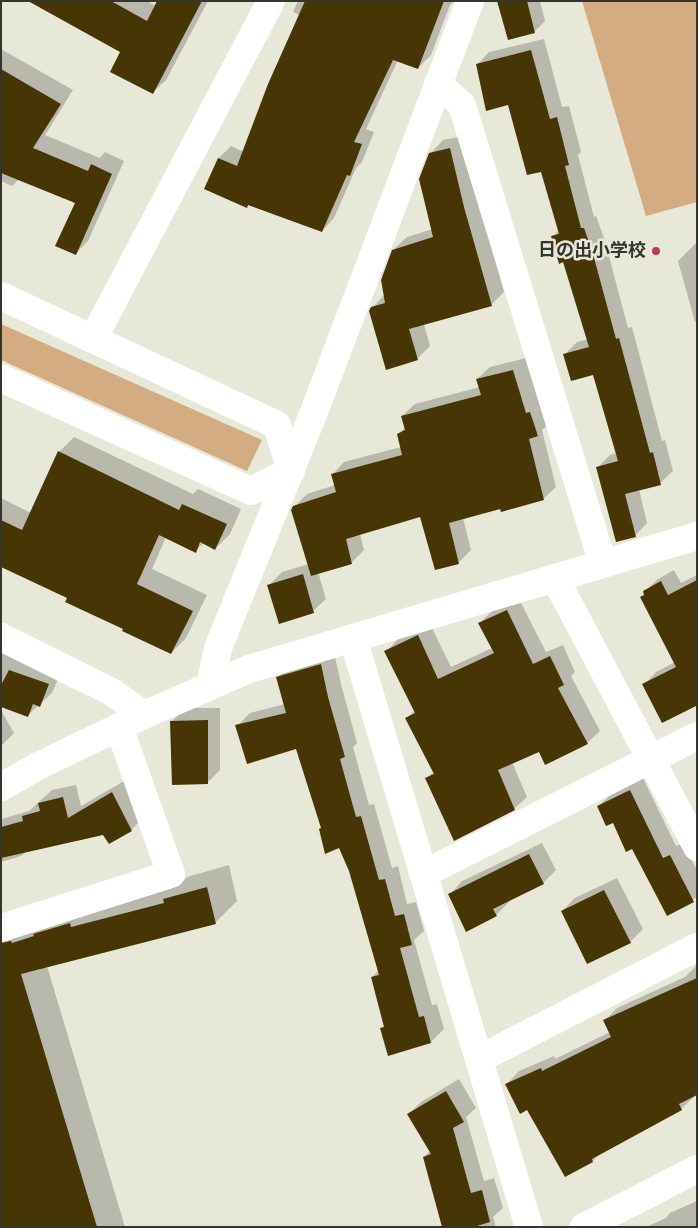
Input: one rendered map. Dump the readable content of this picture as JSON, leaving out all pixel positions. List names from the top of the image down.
{
  "places": ["日の出小学校"]
}
